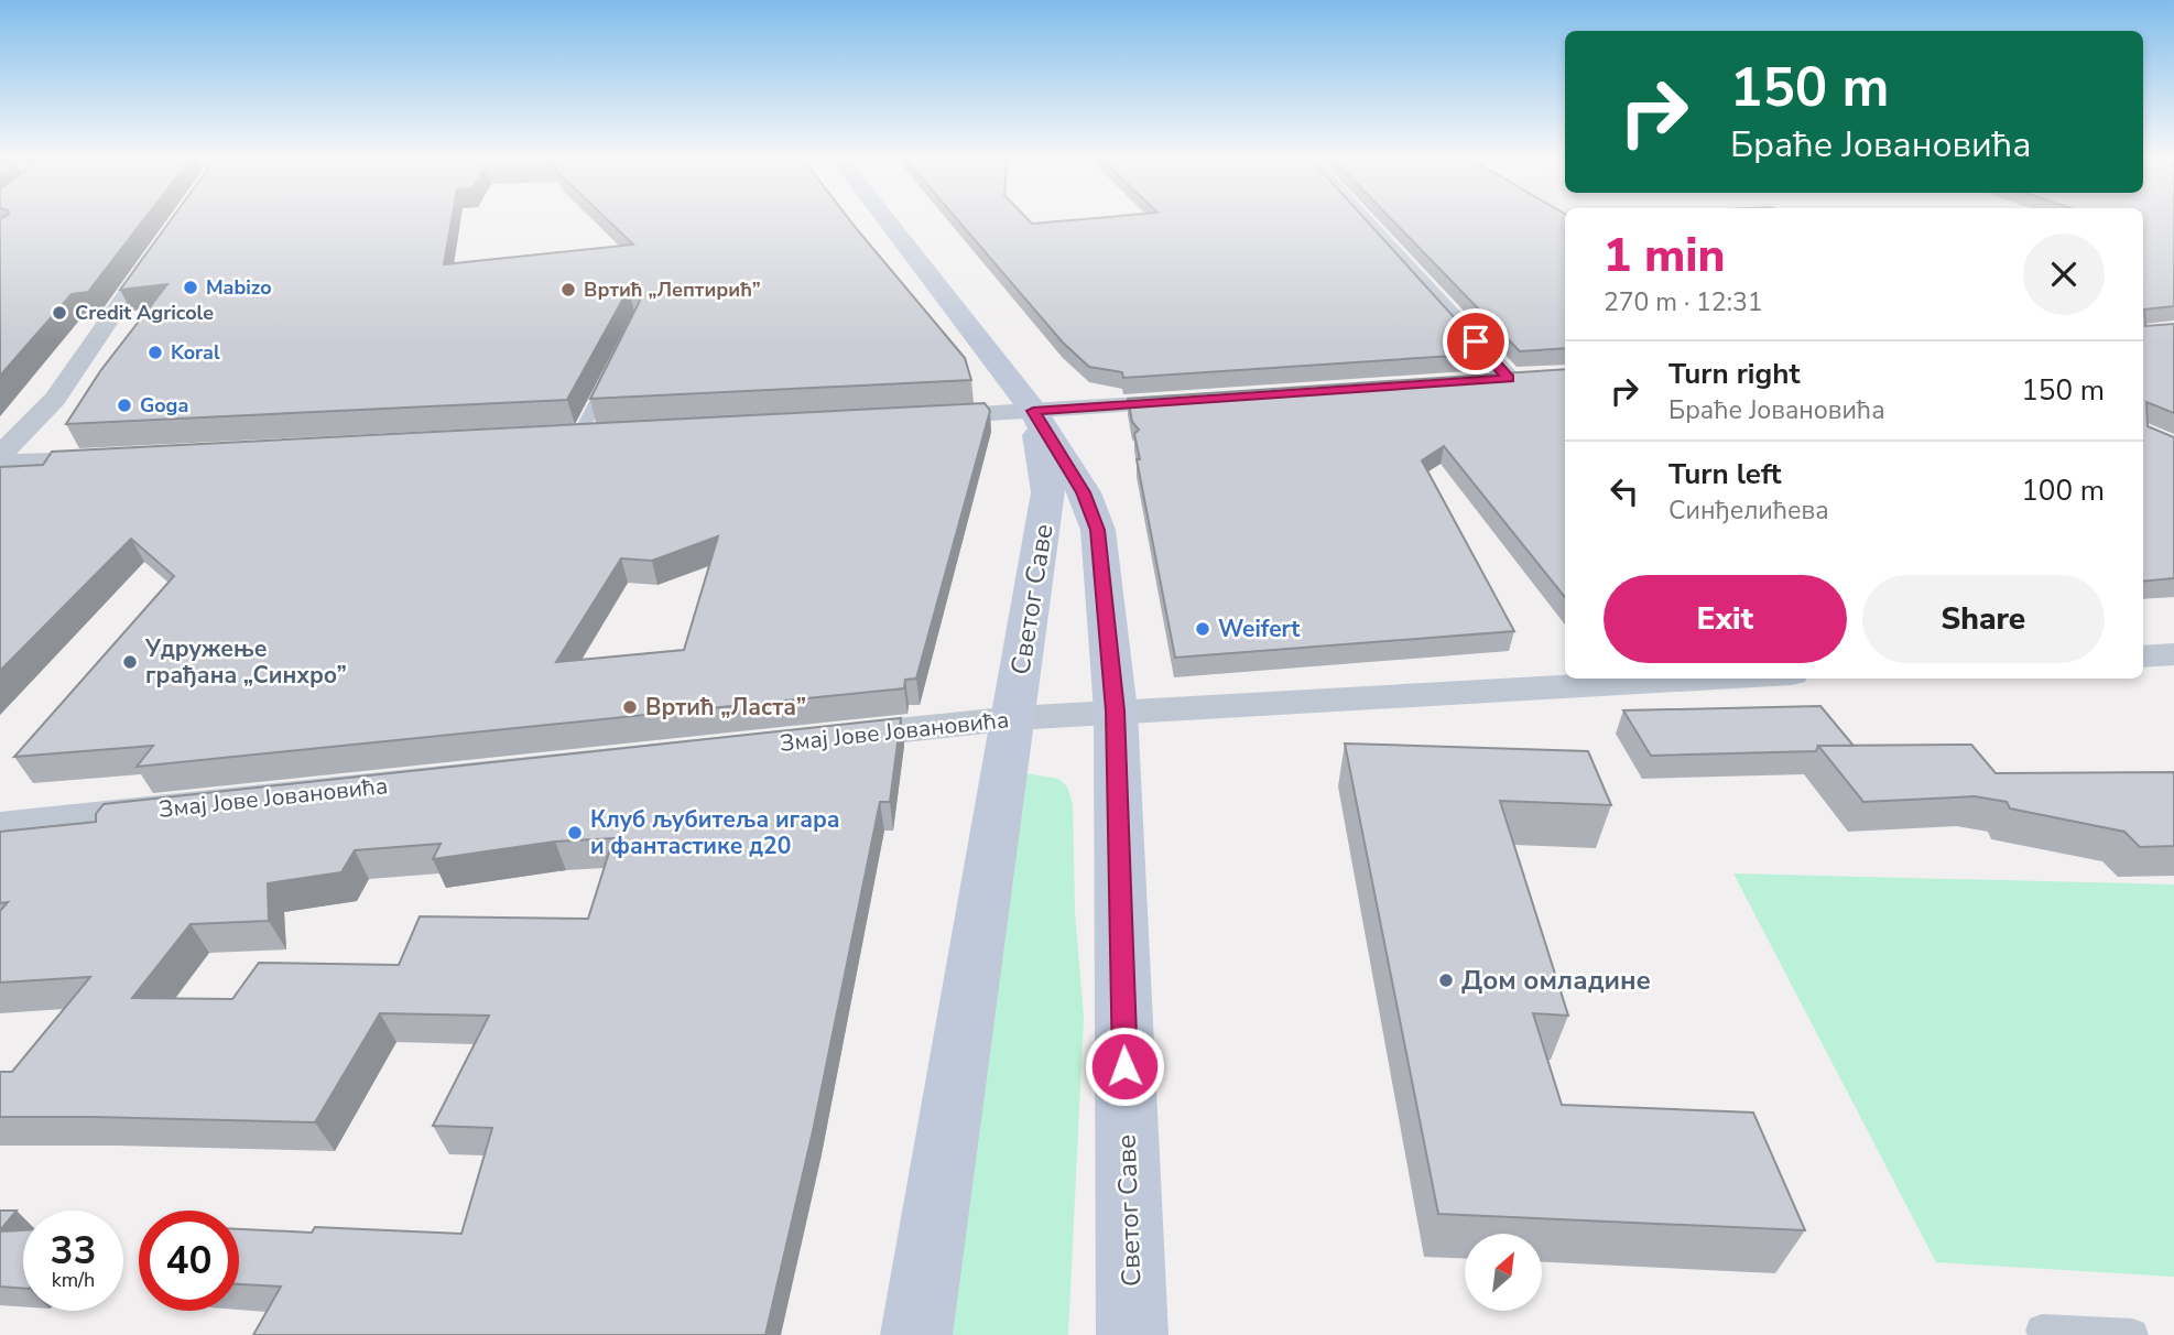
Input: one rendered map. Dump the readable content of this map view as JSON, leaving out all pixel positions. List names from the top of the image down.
{
  "streets": {
    "street": ["Светог Саве", "Змај Јове Јовановића"]
  },
  "crossings": [
    ["Светог Саве", "Змај Јове Јовановића"]
  ],
  "places": [
    "Mabizo",
    "Вртић „Лептирић”",
    "Credit Agricole",
    "Koral",
    "Goga",
    "Weifert",
    "Удружење грађана „Синхро”",
    "Вртић „Ласта”",
    "Клуб љубитеља игара и фантастике д20",
    "Дом омладине"
  ],
  "north": "top right",
  "page": {
    "turn": ["150 m", "Браће Јовановића"],
    "heading": ["1 min", "270 m · 12:31"],
    "list": [
      {
        "name": "Turn right",
        "note": "Браће Јовановића",
        "value": "150 m"
      },
      {
        "name": "Turn left",
        "note": "Синђелићева",
        "value": "100 m"
      }
    ],
    "buttons": ["Exit", "Share"],
    "speed": "33 km/h",
    "limit": "40"
  }
}
